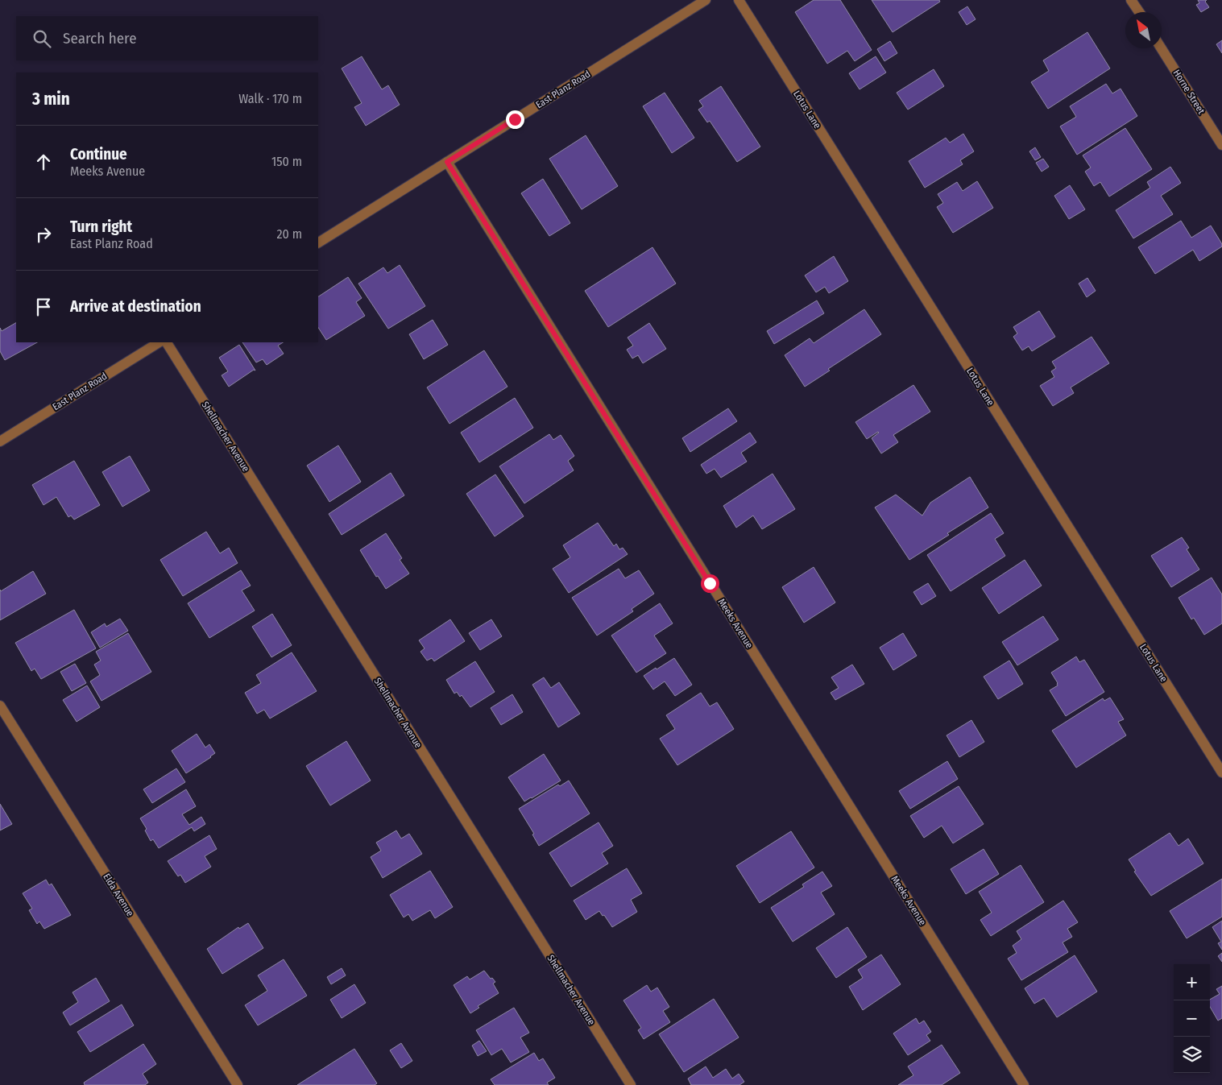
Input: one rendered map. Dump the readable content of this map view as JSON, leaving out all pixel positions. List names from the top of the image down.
{
  "streets": {
    "street": [
      "East Planz Road",
      "Horne Street",
      "Lotus Lane",
      "Shellmacher Avenue",
      "Meeks Avenue",
      "Elda Avenue"
    ]
  },
  "crossings": [
    ["East Planz Road", "Meeks Avenue"]
  ],
  "north": "top left",
  "page": {
    "search": "Search here",
    "heading": ["3 min", "Walk · 170 m"],
    "list": [
      ["Continue", "Meeks Avenue", "150 m"],
      ["Turn right", "East Planz Road", "20 m"],
      "Arrive at destination"
    ],
    "map_buttons": ["+", "−"]
  }
}
